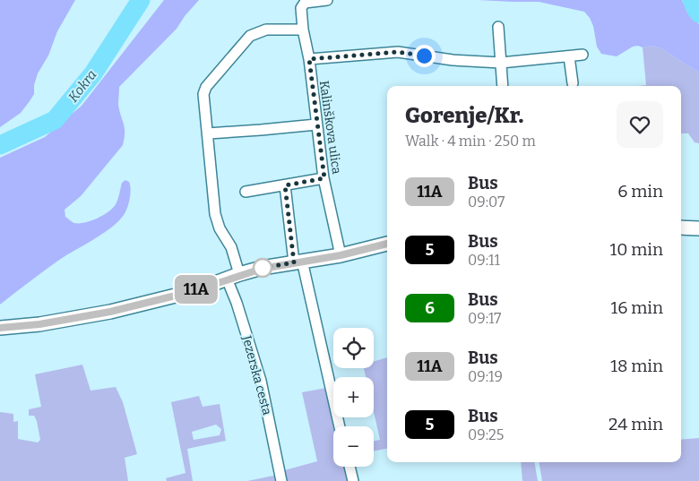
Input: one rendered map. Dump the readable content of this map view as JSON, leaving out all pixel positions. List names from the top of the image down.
{
  "streets": {
    "street": ["Kalinškova ulica", "Jezerska cesta"]
  },
  "water": ["Kokra"],
  "lines": ["bus line 11A"],
  "page": {
    "on_map": "11A",
    "heading": ["Gorenje/Kr.", "Walk · 4 min · 250 m"],
    "list": [
      {
        "mark": "11A",
        "name": "Bus",
        "note": "09:07",
        "value": "6 min"
      },
      {
        "mark": "5",
        "name": "Bus",
        "note": "09:11",
        "value": "10 min"
      },
      {
        "mark": "6",
        "name": "Bus",
        "note": "09:17",
        "value": "16 min"
      },
      {
        "mark": "11A",
        "name": "Bus",
        "note": "09:19",
        "value": "18 min"
      },
      {
        "mark": "5",
        "name": "Bus",
        "note": "09:25",
        "value": "24 min"
      }
    ],
    "map_buttons": ["+", "−"]
  }
}
